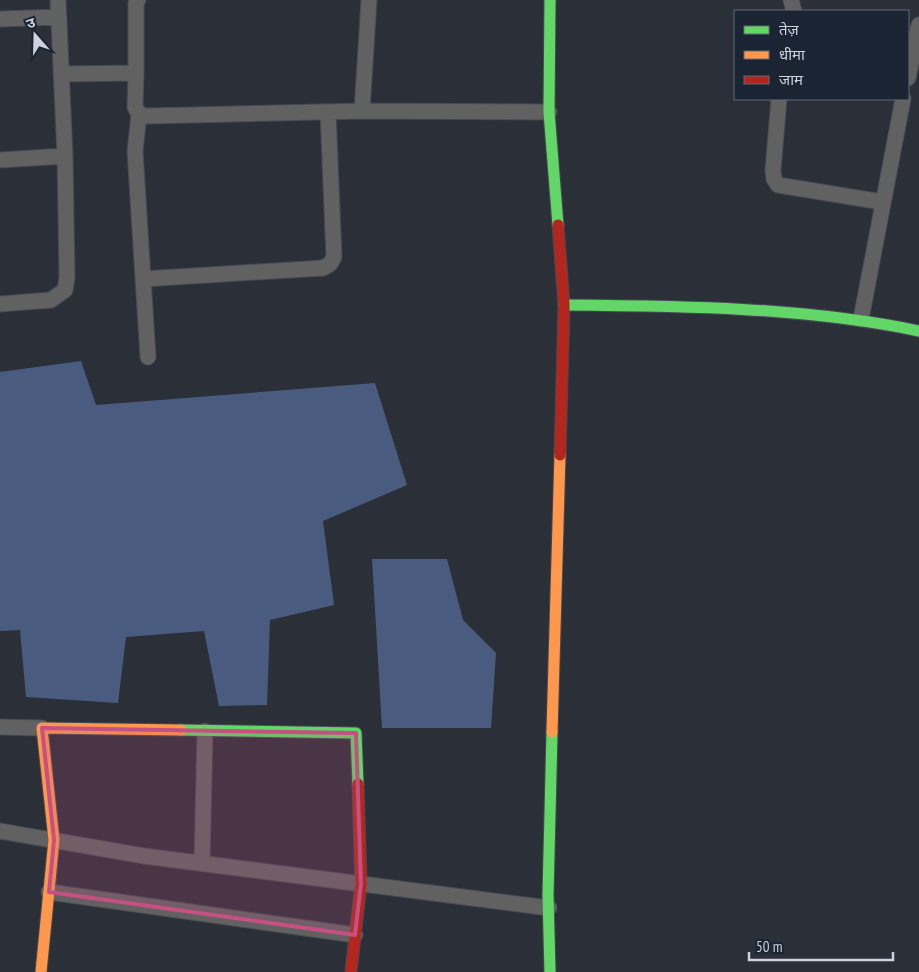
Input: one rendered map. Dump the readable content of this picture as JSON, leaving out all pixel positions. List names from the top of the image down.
{
  "legend": ["तेज़", "धीमा", "जाम"],
  "scale_bar": "50 m",
  "north": "top"
}
